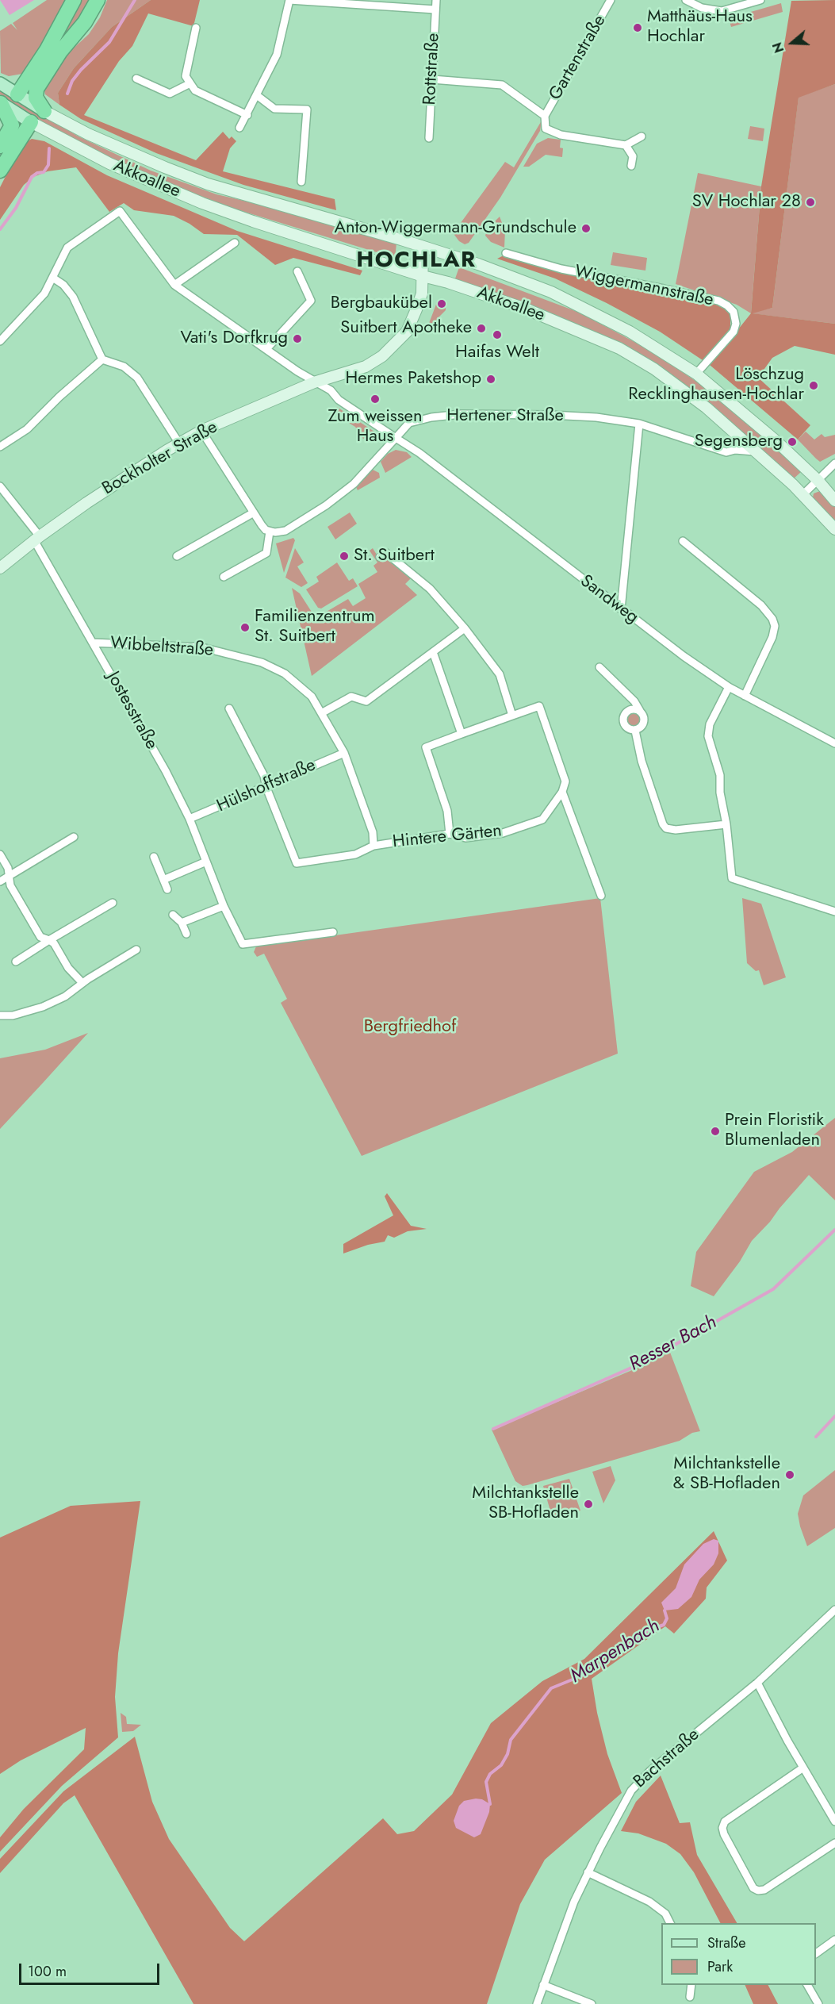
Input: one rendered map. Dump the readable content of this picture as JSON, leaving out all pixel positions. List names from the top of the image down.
{
  "streets": {
    "main road": ["Akkoallee", "Bockholter Straße"],
    "street": [
      "Gartenstraße",
      "Rottstraße",
      "Wiggermannstraße",
      "Hertener Straße",
      "Sandweg",
      "Wibbeltstraße",
      "Jostesstraße",
      "Hülshoffstraße",
      "Hintere Gärten",
      "Bachstraße"
    ]
  },
  "crossings": [
    ["Gartenstraße", "Rottstraße"],
    ["Akkoallee", "Wiggermannstraße"],
    ["Akkoallee", "Hertener Straße"],
    ["Akkoallee", "Bockholter Straße"],
    ["Hertener Straße", "Sandweg"],
    ["Bockholter Straße", "Jostesstraße"],
    ["Wibbeltstraße", "Jostesstraße"],
    ["Wibbeltstraße", "Hülshoffstraße"],
    ["Wibbeltstraße", "Hintere Gärten"],
    ["Jostesstraße", "Hülshoffstraße"],
    ["Hülshoffstraße", "Hintere Gärten"]
  ],
  "districts": ["HOCHLAR"],
  "water": ["Resser Bach", "Marpenbach"],
  "parks": ["Bergfriedhof"],
  "places": [
    "Matthäus-Haus Hochlar",
    "SV Hochlar 28",
    "Anton-Wiggermann-Grundschule",
    "Bergbaukübel",
    "Suitbert Apotheke",
    "Haifas Welt",
    "Vati's Dorfkrug",
    "Hermes Paketshop",
    "Löschzug Recklinghausen-Hochlar",
    "Zum weissen Haus",
    "Segensberg",
    "St. Suitbert",
    "Familienzentrum St. Suitbert",
    "Prein Floristik Blumenladen",
    "Milchtankstelle & SB-Hofladen",
    "Milchtankstelle SB-Hofladen"
  ],
  "legend": ["Straße", "Park"],
  "scale_bar": "100 m",
  "north": "left"
}
